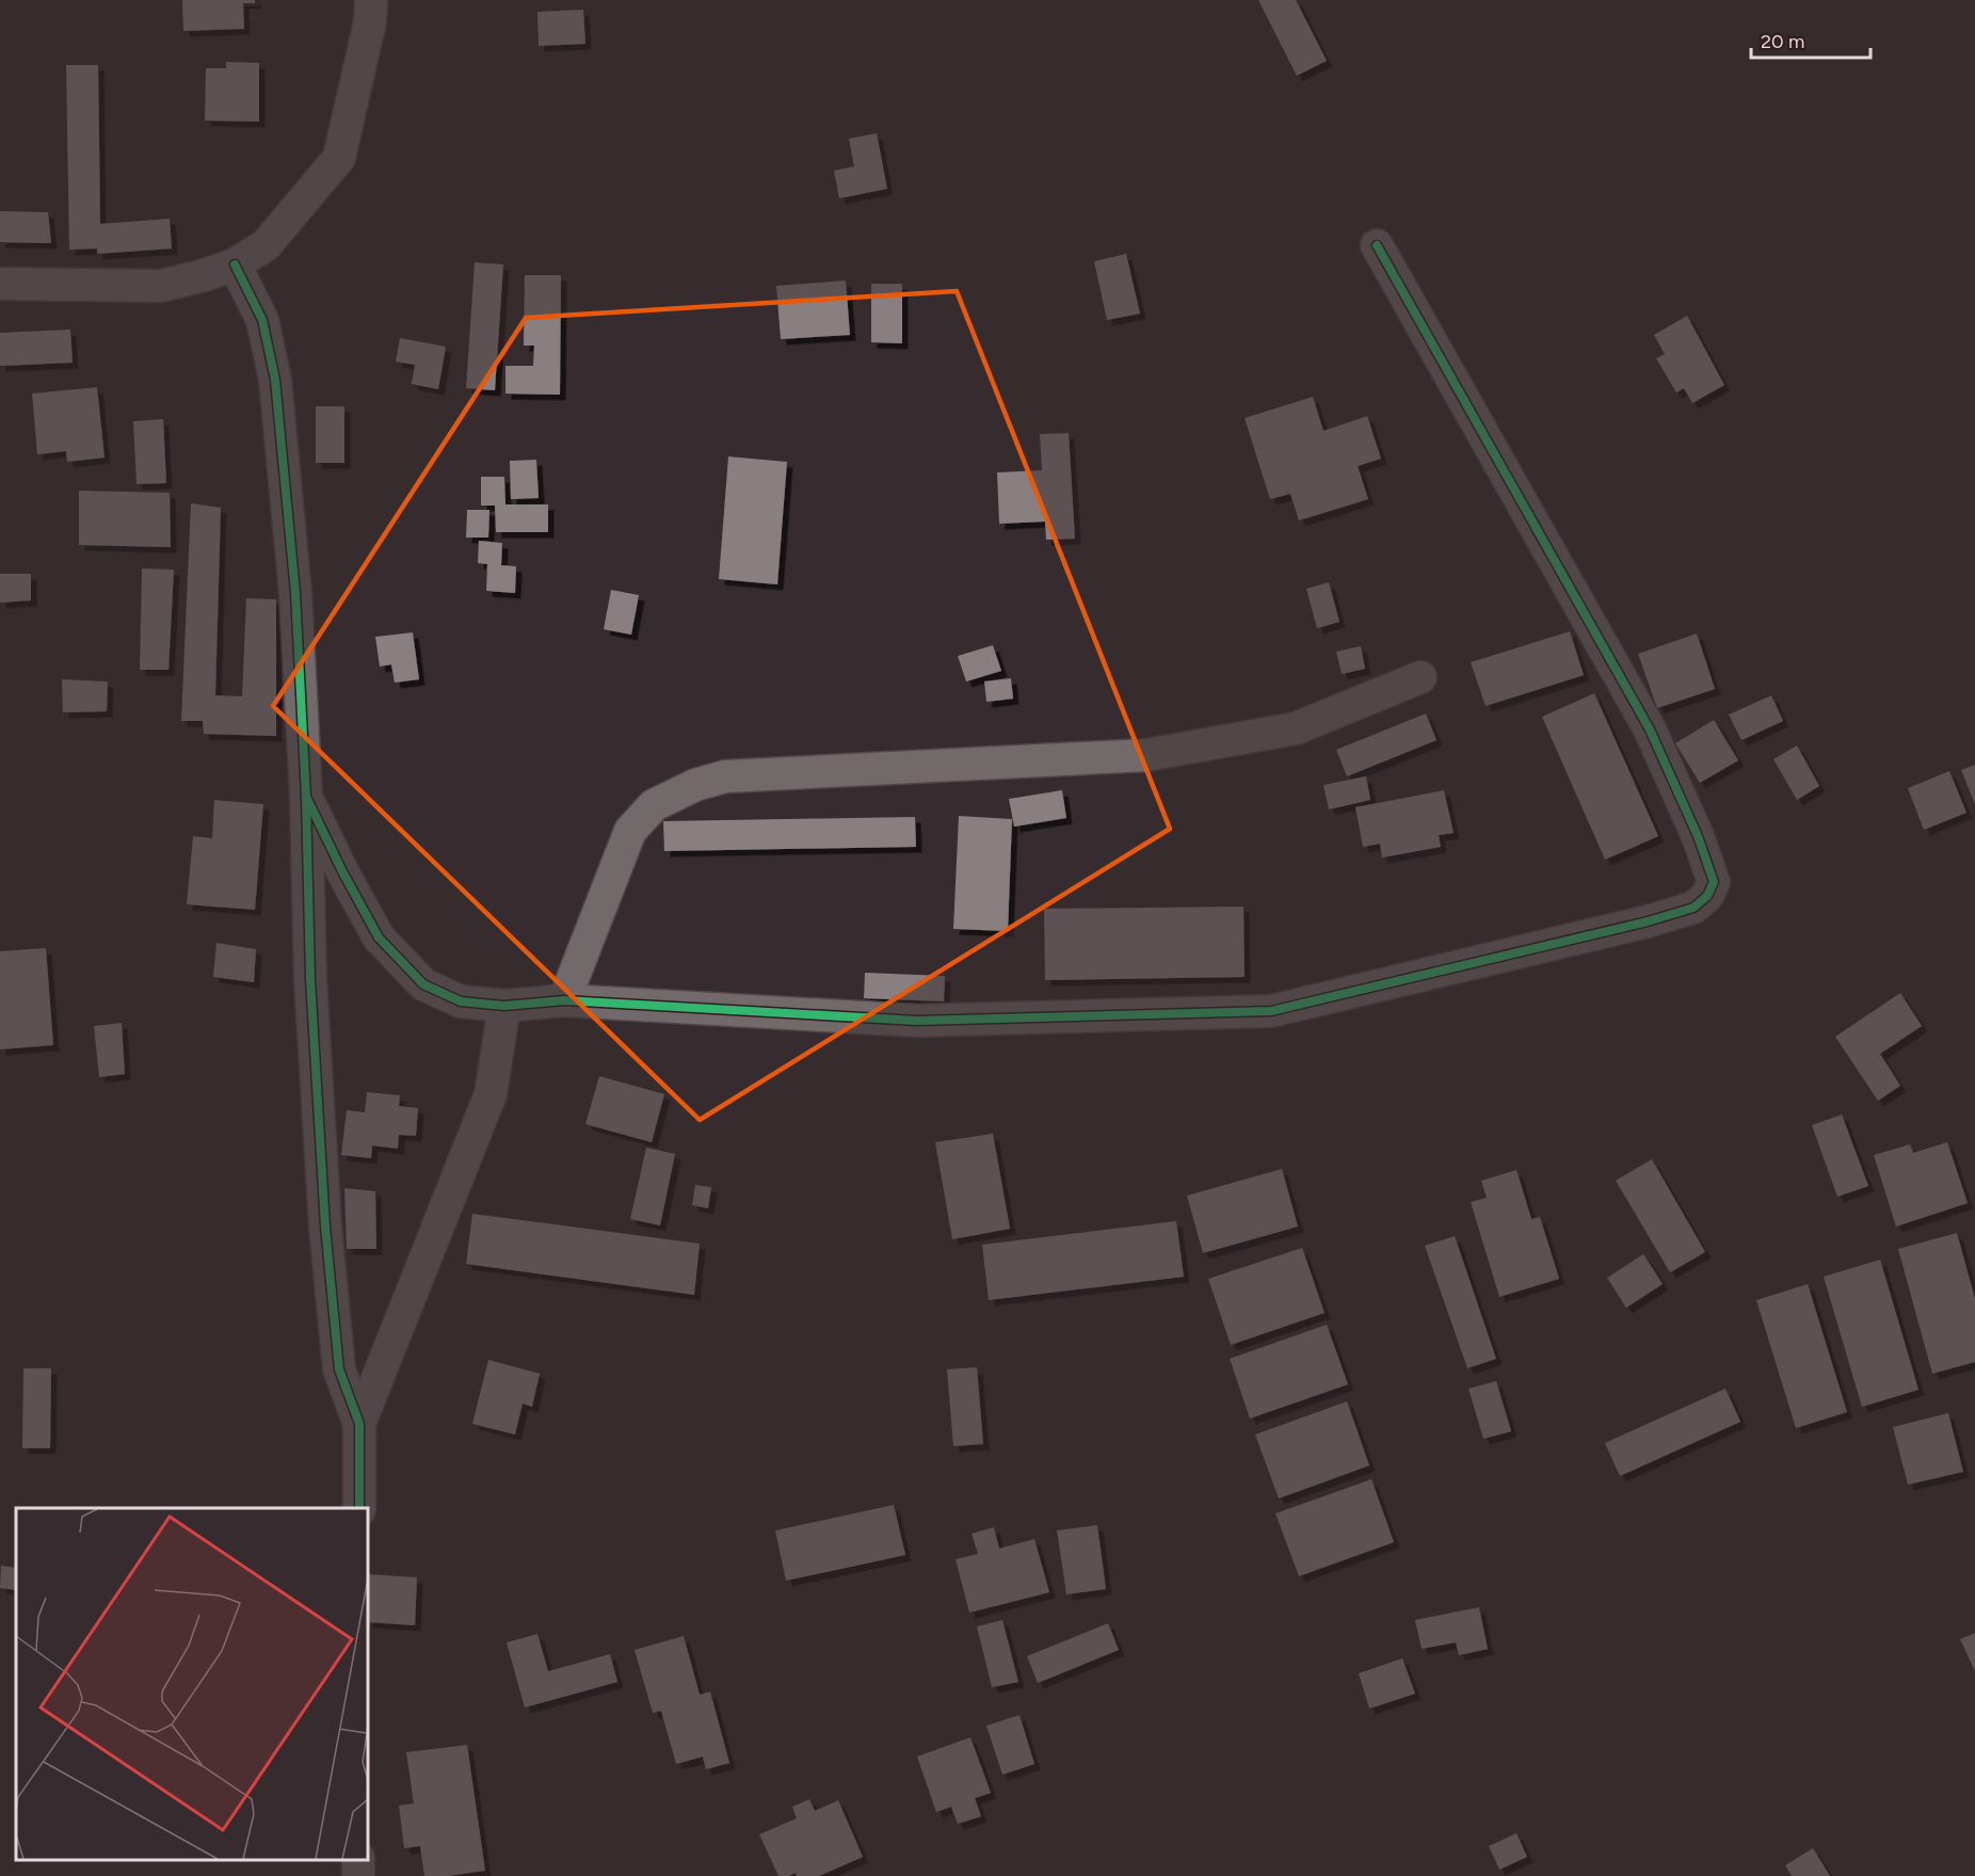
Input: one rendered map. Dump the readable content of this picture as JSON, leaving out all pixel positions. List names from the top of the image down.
{
  "scale_bar": "20 m"
}
